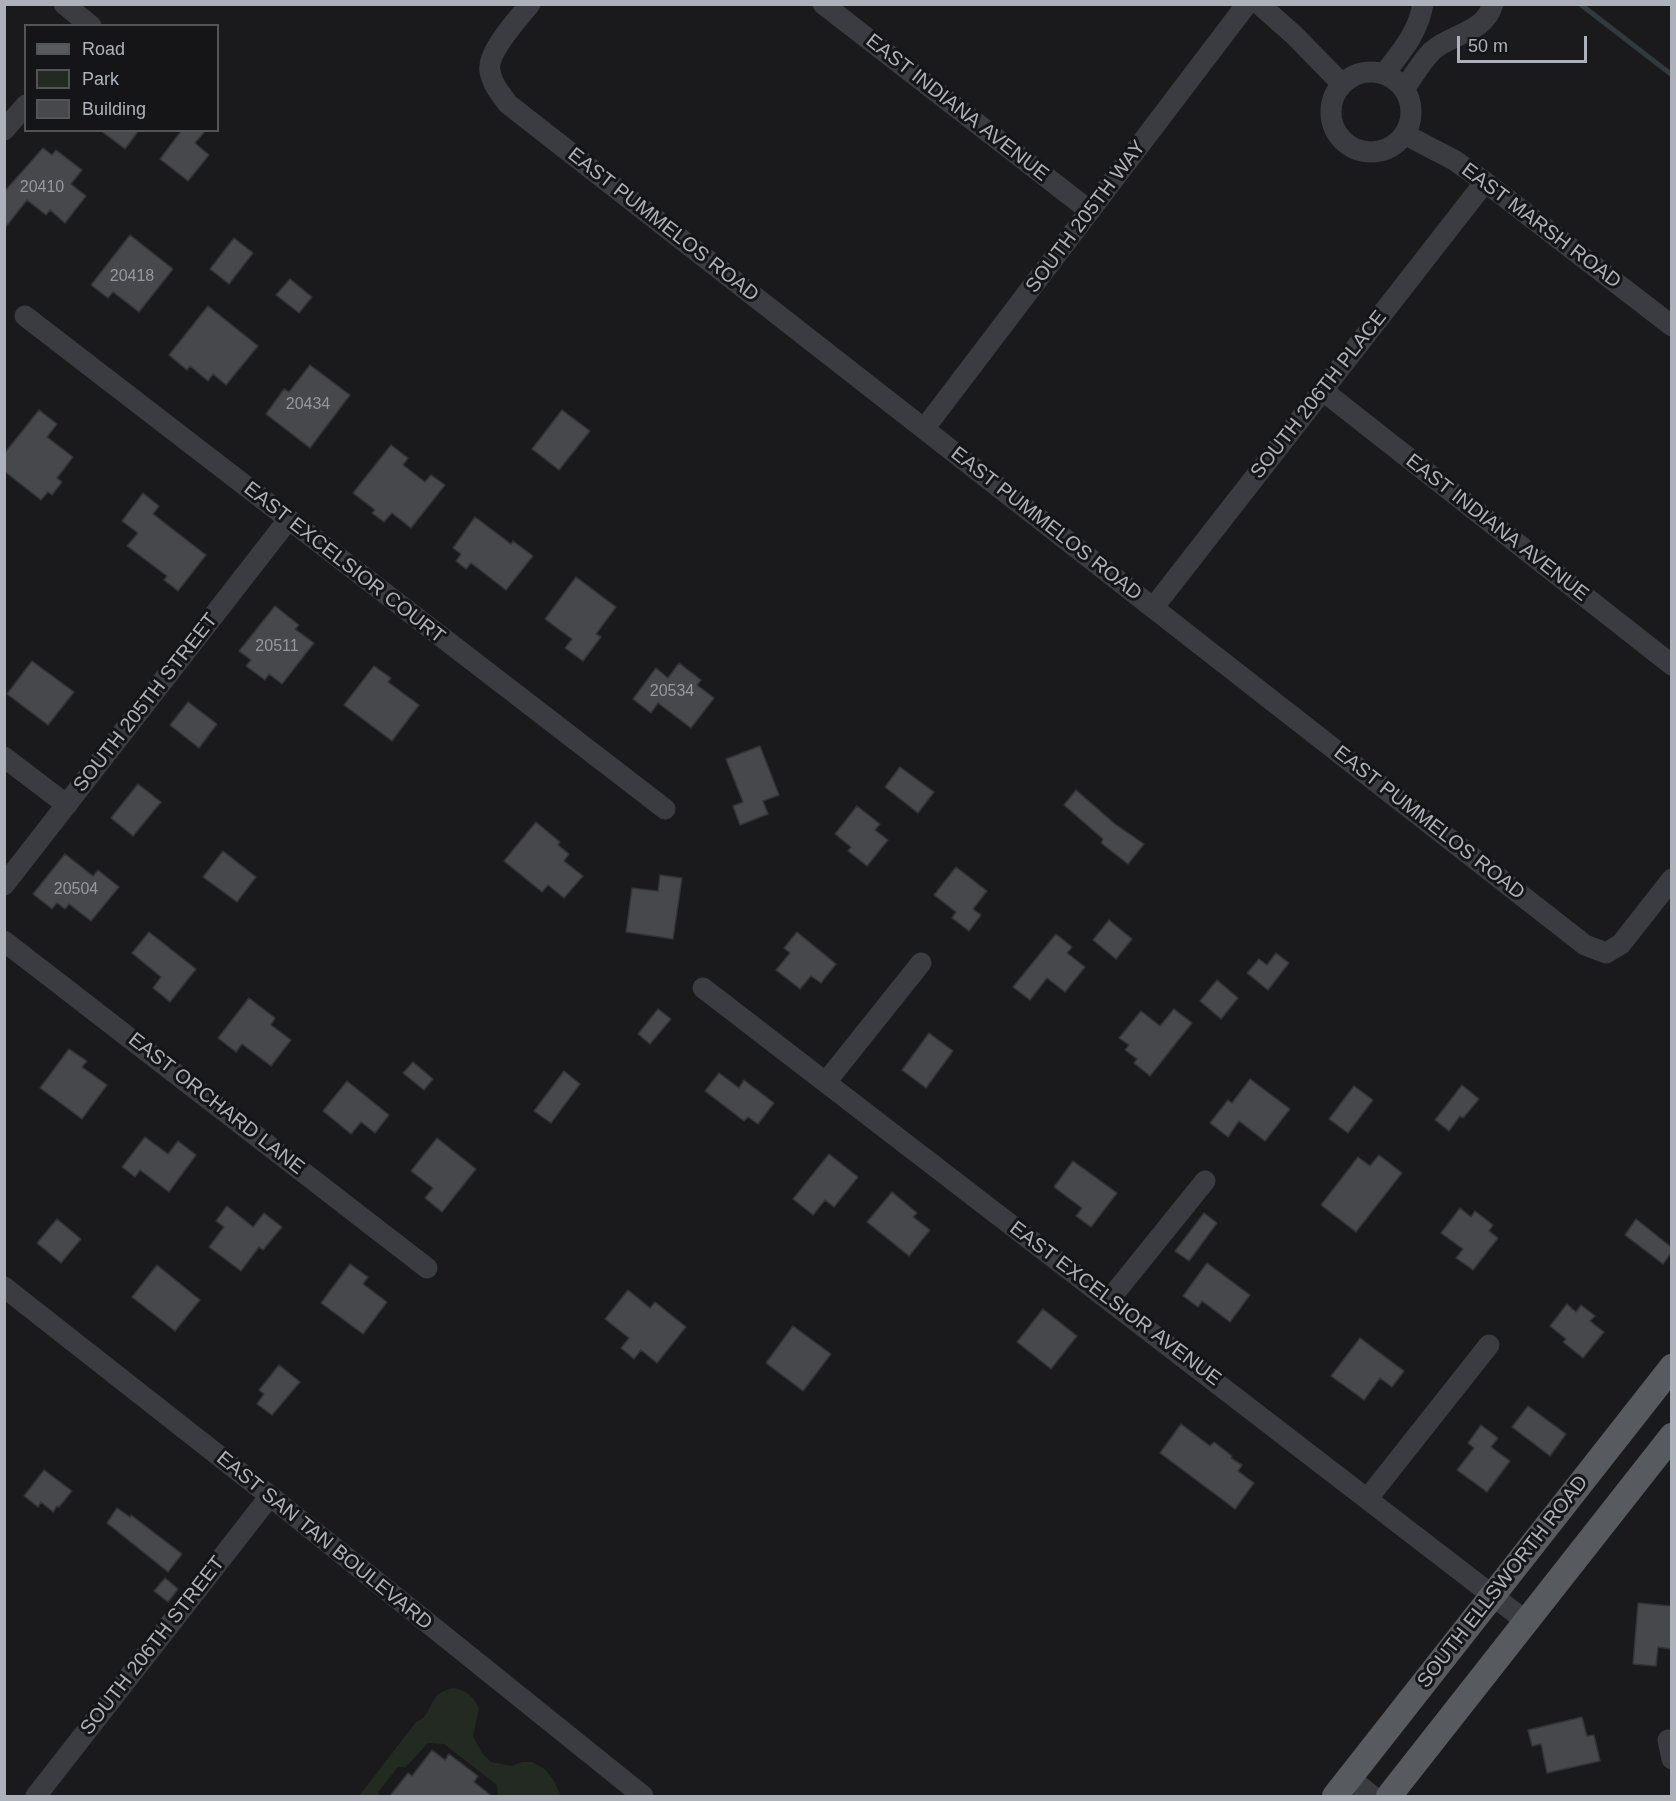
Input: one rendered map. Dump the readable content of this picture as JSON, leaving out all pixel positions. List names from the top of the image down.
{
  "streets": {
    "main road": ["SOUTH ELLSWORTH ROAD"],
    "street": [
      "EAST INDIANA AVENUE",
      "SOUTH 205TH WAY",
      "EAST PUMMELOS ROAD",
      "EAST MARSH ROAD",
      "SOUTH 206TH PLACE",
      "EAST EXCELSIOR COURT",
      "SOUTH 205TH STREET",
      "EAST ORCHARD LANE",
      "EAST EXCELSIOR AVENUE",
      "EAST SAN TAN BOULEVARD",
      "SOUTH 206TH STREET"
    ]
  },
  "crossings": [
    ["EAST INDIANA AVENUE", "SOUTH 205TH WAY"],
    ["EAST INDIANA AVENUE", "SOUTH 206TH PLACE"],
    ["SOUTH 205TH WAY", "EAST PUMMELOS ROAD"],
    ["EAST PUMMELOS ROAD", "SOUTH 206TH PLACE"],
    ["EAST MARSH ROAD", "SOUTH 206TH PLACE"],
    ["EAST EXCELSIOR COURT", "SOUTH 205TH STREET"],
    ["EAST EXCELSIOR AVENUE", "SOUTH ELLSWORTH ROAD"],
    ["EAST SAN TAN BOULEVARD", "SOUTH 206TH STREET"]
  ],
  "house_numbers": [
    "20410",
    "20418",
    "20434",
    "20511",
    "20534",
    "20504"
  ],
  "legend": ["Road", "Park", "Building"],
  "scale_bar": "50 m"
}
